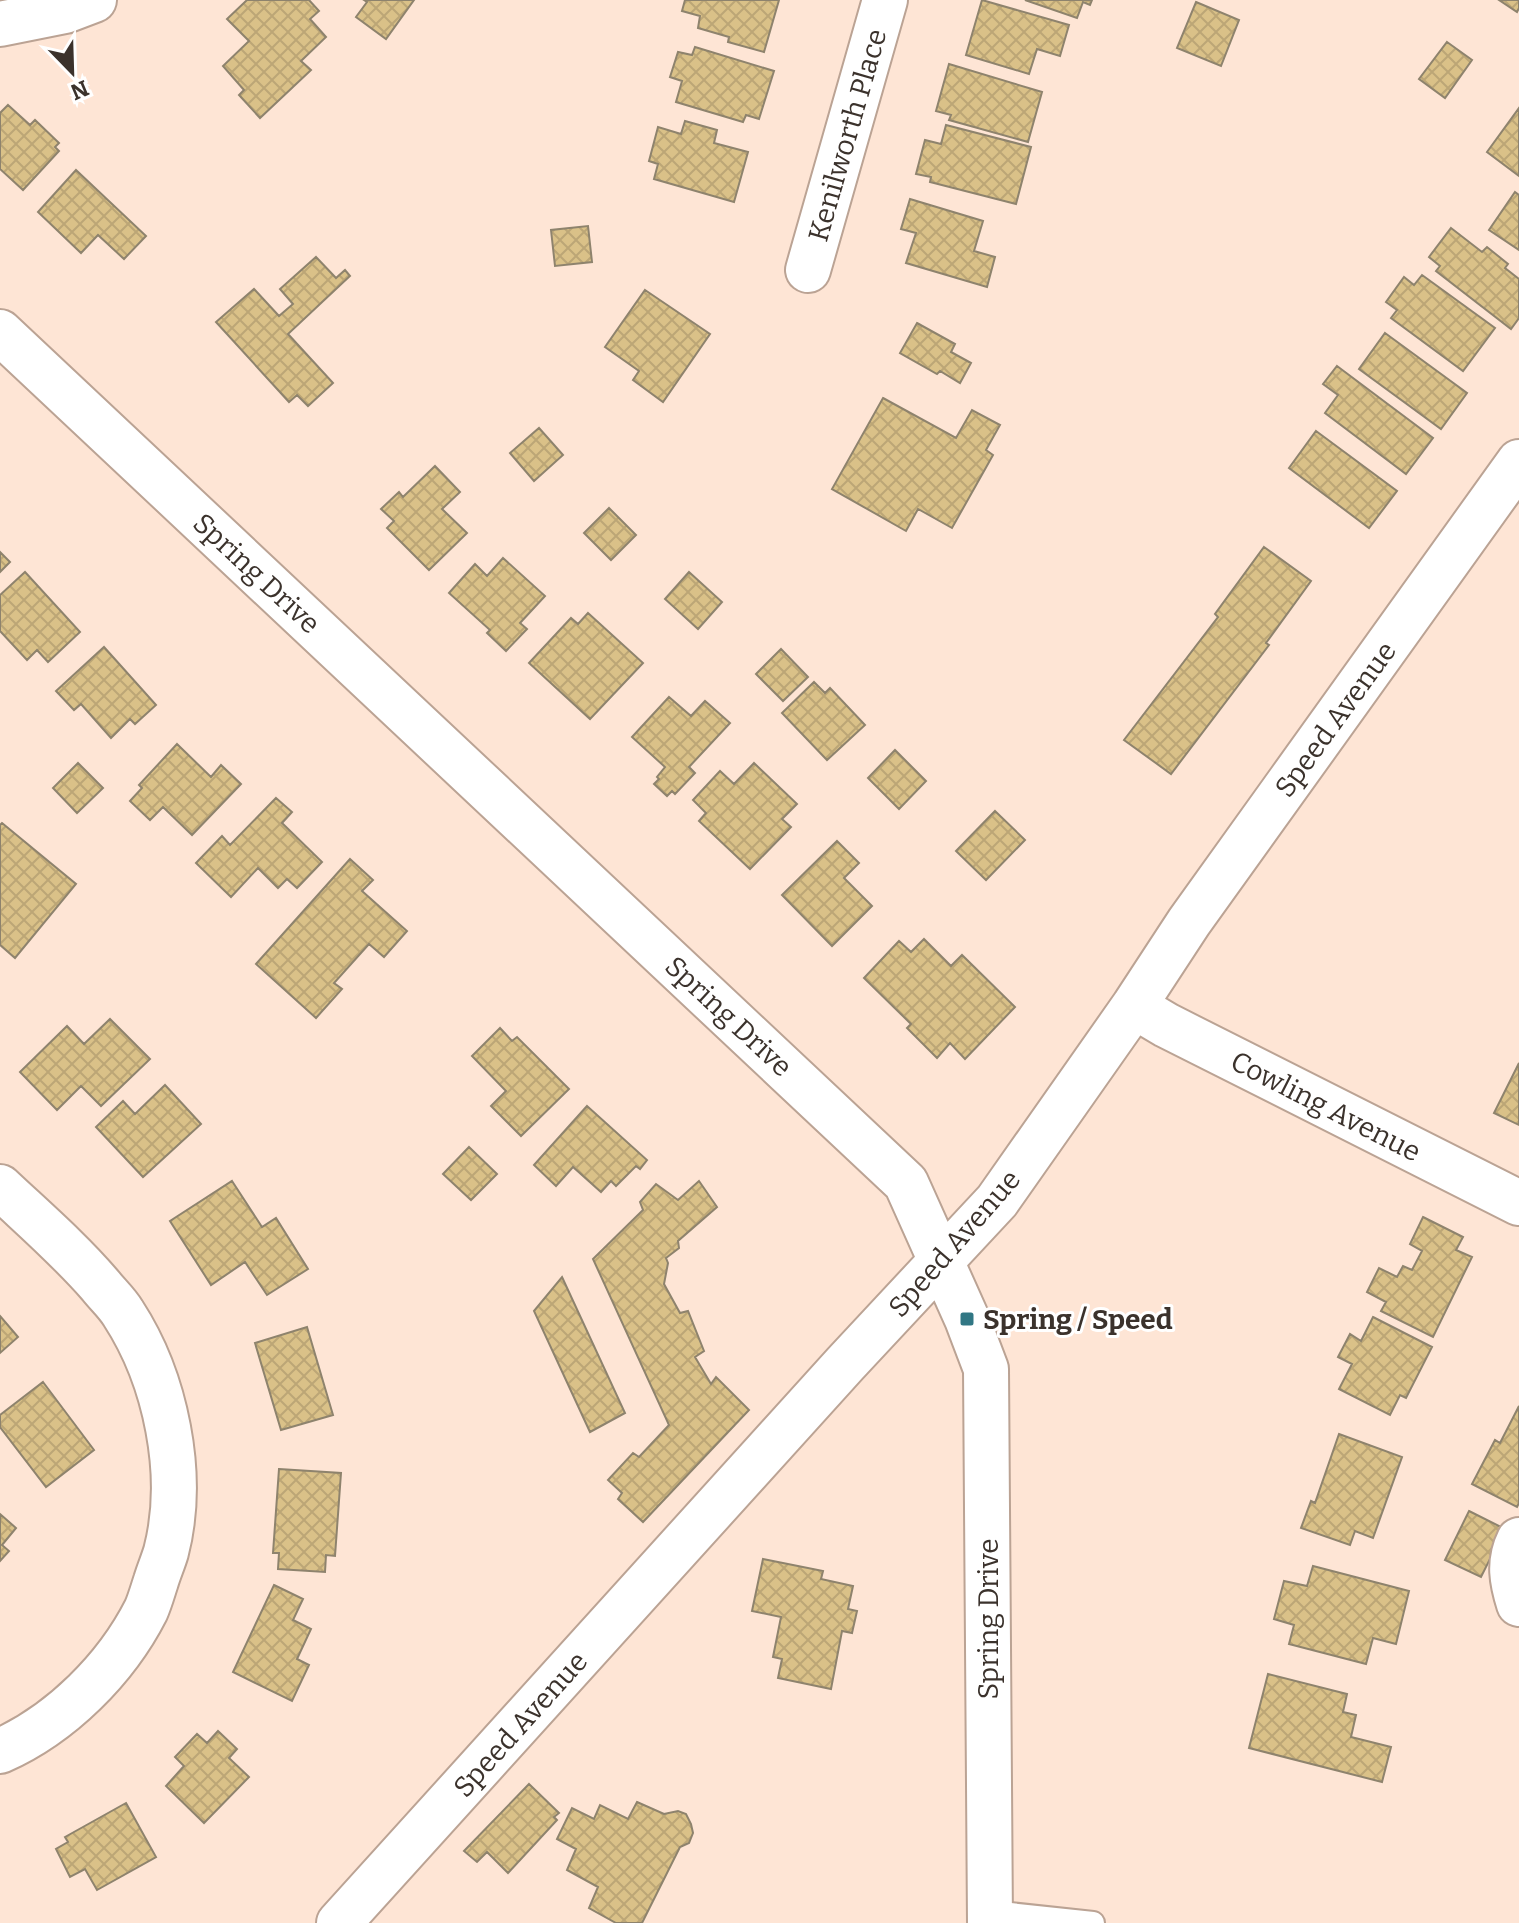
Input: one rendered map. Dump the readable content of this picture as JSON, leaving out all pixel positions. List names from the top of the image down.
{
  "streets": {
    "street": [
      "Kenilworth Place",
      "Spring Drive",
      "Speed Avenue",
      "Cowling Avenue"
    ]
  },
  "crossings": [
    ["Spring Drive", "Speed Avenue"],
    ["Speed Avenue", "Cowling Avenue"]
  ],
  "places": {
    "transit": ["Spring / Speed"]
  },
  "north": "bottom right"
}
